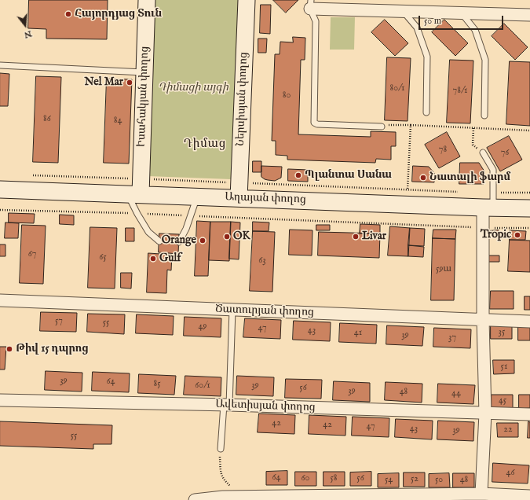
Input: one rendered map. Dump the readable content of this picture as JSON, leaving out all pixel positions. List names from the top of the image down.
{
  "streets": {
    "main road": ["Իսահակյան փողոց", "Ներսիսյան փողոց", "Աղայան փողոց"],
    "street": ["Ծատուրյան փողոց", "Ավետիսյան փողոց"]
  },
  "crossings": [
    ["Իսահակյան փողոց", "Աղայան փողոց"],
    ["Ներսիսյան փողոց", "Աղայան փողոց"]
  ],
  "districts": ["Դիմաց"],
  "parks": ["Դիմացի այգի"],
  "places": [
    "Հայորդյաց Տուն",
    "Nel Mar",
    "Պլանտա Սանա",
    "Նատալի ֆարմ",
    "Tropic",
    "OK",
    "Livar",
    "Orange",
    "Gulf",
    "Թիվ 15 դպրոց"
  ],
  "house_numbers": [
    "80/1",
    "78/1",
    "80",
    "86",
    "84",
    "78",
    "76",
    "67",
    "65",
    "63",
    "59ա",
    "57",
    "55",
    "49",
    "47",
    "43",
    "35",
    "41",
    "39",
    "37",
    "51",
    "39",
    "64",
    "85",
    "60/1",
    "39",
    "56",
    "39",
    "48",
    "44",
    "45",
    "42",
    "42",
    "47",
    "43",
    "22",
    "39",
    "55",
    "46",
    "64",
    "60",
    "58",
    "56",
    "52",
    "54",
    "50",
    "48"
  ],
  "scale_bar": "50 m",
  "north": "bottom"
}
